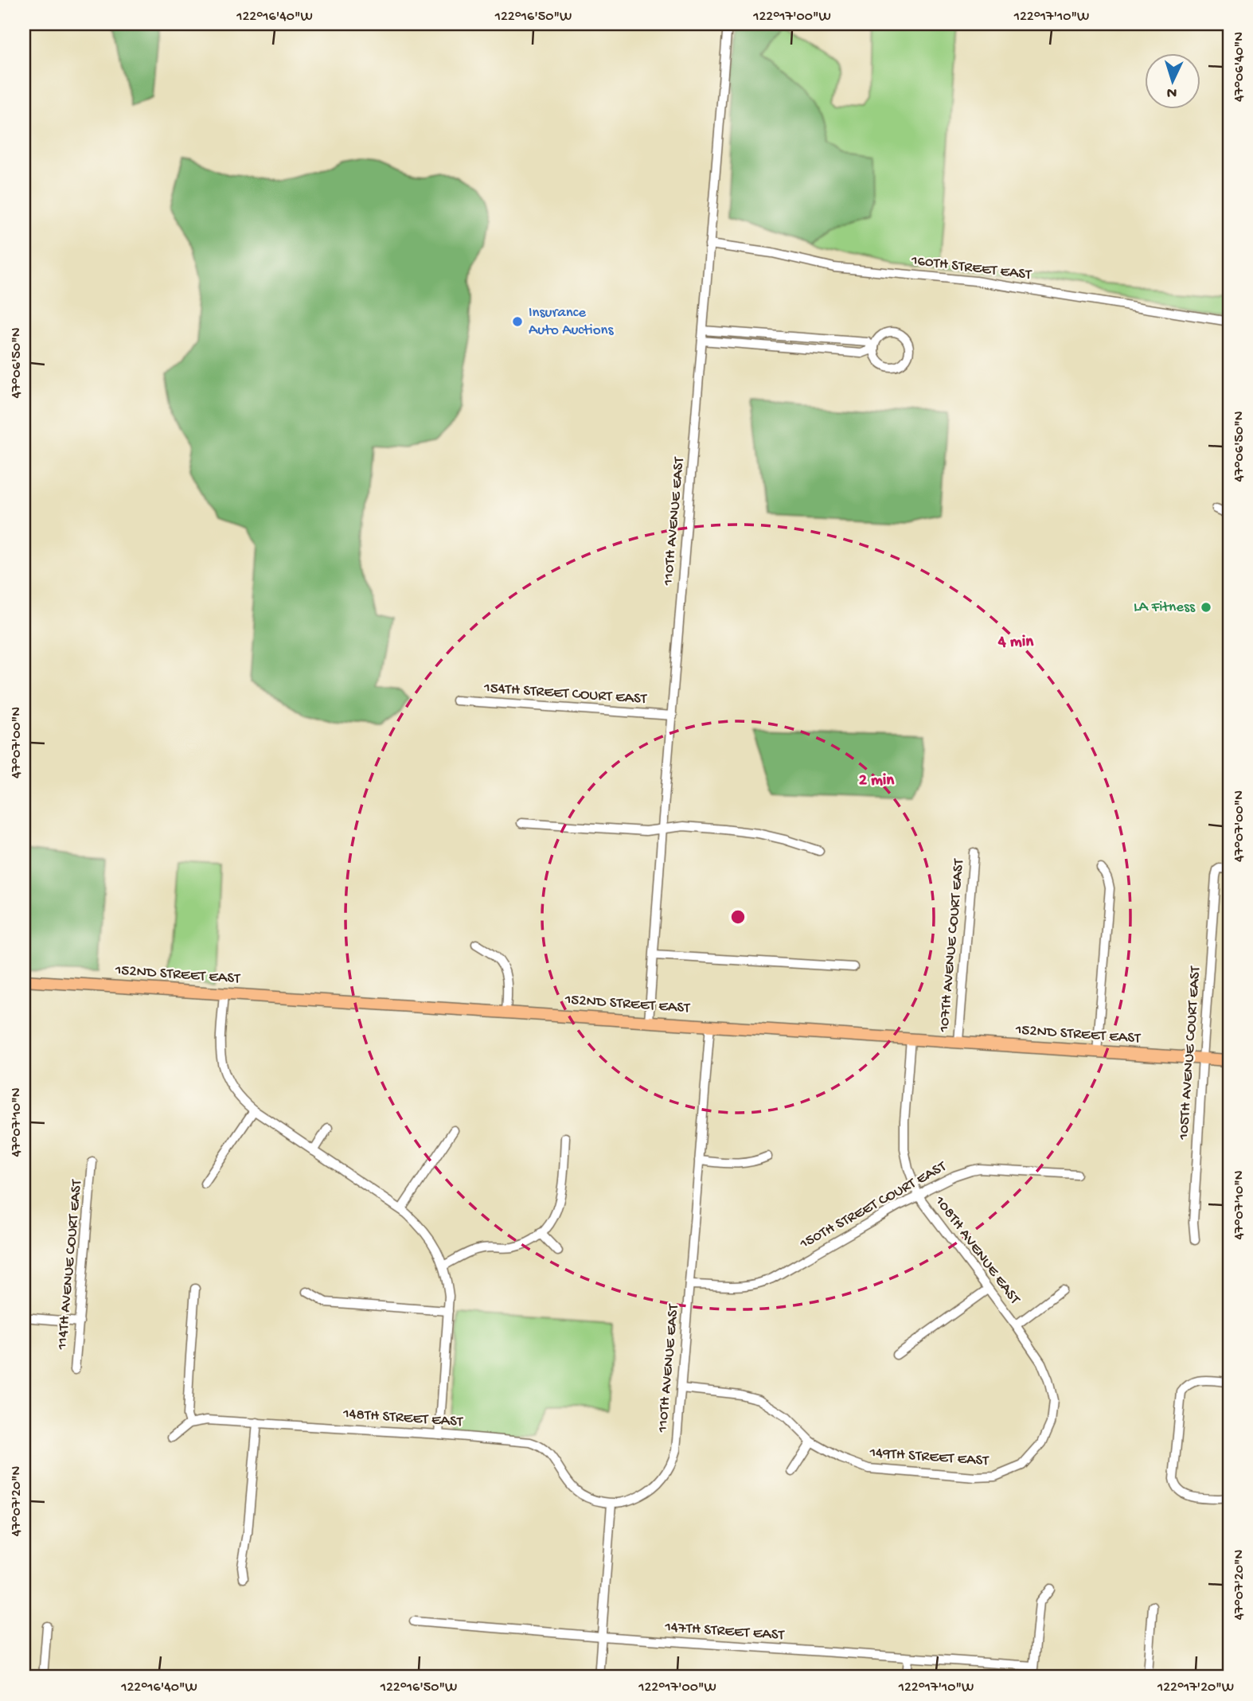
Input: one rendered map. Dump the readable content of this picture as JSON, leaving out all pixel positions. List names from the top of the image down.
{
  "streets": {
    "main road": ["152ND STREET EAST"],
    "street": [
      "160TH STREET EAST",
      "110TH AVENUE EAST",
      "154TH STREET COURT EAST",
      "107TH AVENUE COURT EAST",
      "105TH AVENUE COURT EAST",
      "150TH STREET COURT EAST",
      "108TH AVENUE EAST",
      "114TH AVENUE COURT EAST",
      "148TH STREET EAST",
      "149TH STREET EAST",
      "147TH STREET EAST"
    ]
  },
  "crossings": [
    ["160TH STREET EAST", "110TH AVENUE EAST"],
    ["110TH AVENUE EAST", "154TH STREET COURT EAST"],
    ["110TH AVENUE EAST", "152ND STREET EAST"],
    ["110TH AVENUE EAST", "150TH STREET COURT EAST"],
    ["110TH AVENUE EAST", "148TH STREET EAST"],
    ["110TH AVENUE EAST", "149TH STREET EAST"],
    ["107TH AVENUE COURT EAST", "152ND STREET EAST"],
    ["152ND STREET EAST", "105TH AVENUE COURT EAST"],
    ["152ND STREET EAST", "108TH AVENUE EAST"],
    ["150TH STREET COURT EAST", "108TH AVENUE EAST"],
    ["108TH AVENUE EAST", "149TH STREET EAST"]
  ],
  "places": ["Insurance Auto Auctions", "LA Fitness"],
  "north": "bottom",
  "coordinates": [
    "122°16'40\"W",
    "122°16'50\"W",
    "122°17'00\"W",
    "122°17'10\"W",
    "47°06'40\"N",
    "47°06'50\"N",
    "47°07'00\"N",
    "47°07'10\"N",
    "47°07'20\"N",
    "122°17'20\"W"
  ],
  "rings": ["4 min", "2 min"]
}
